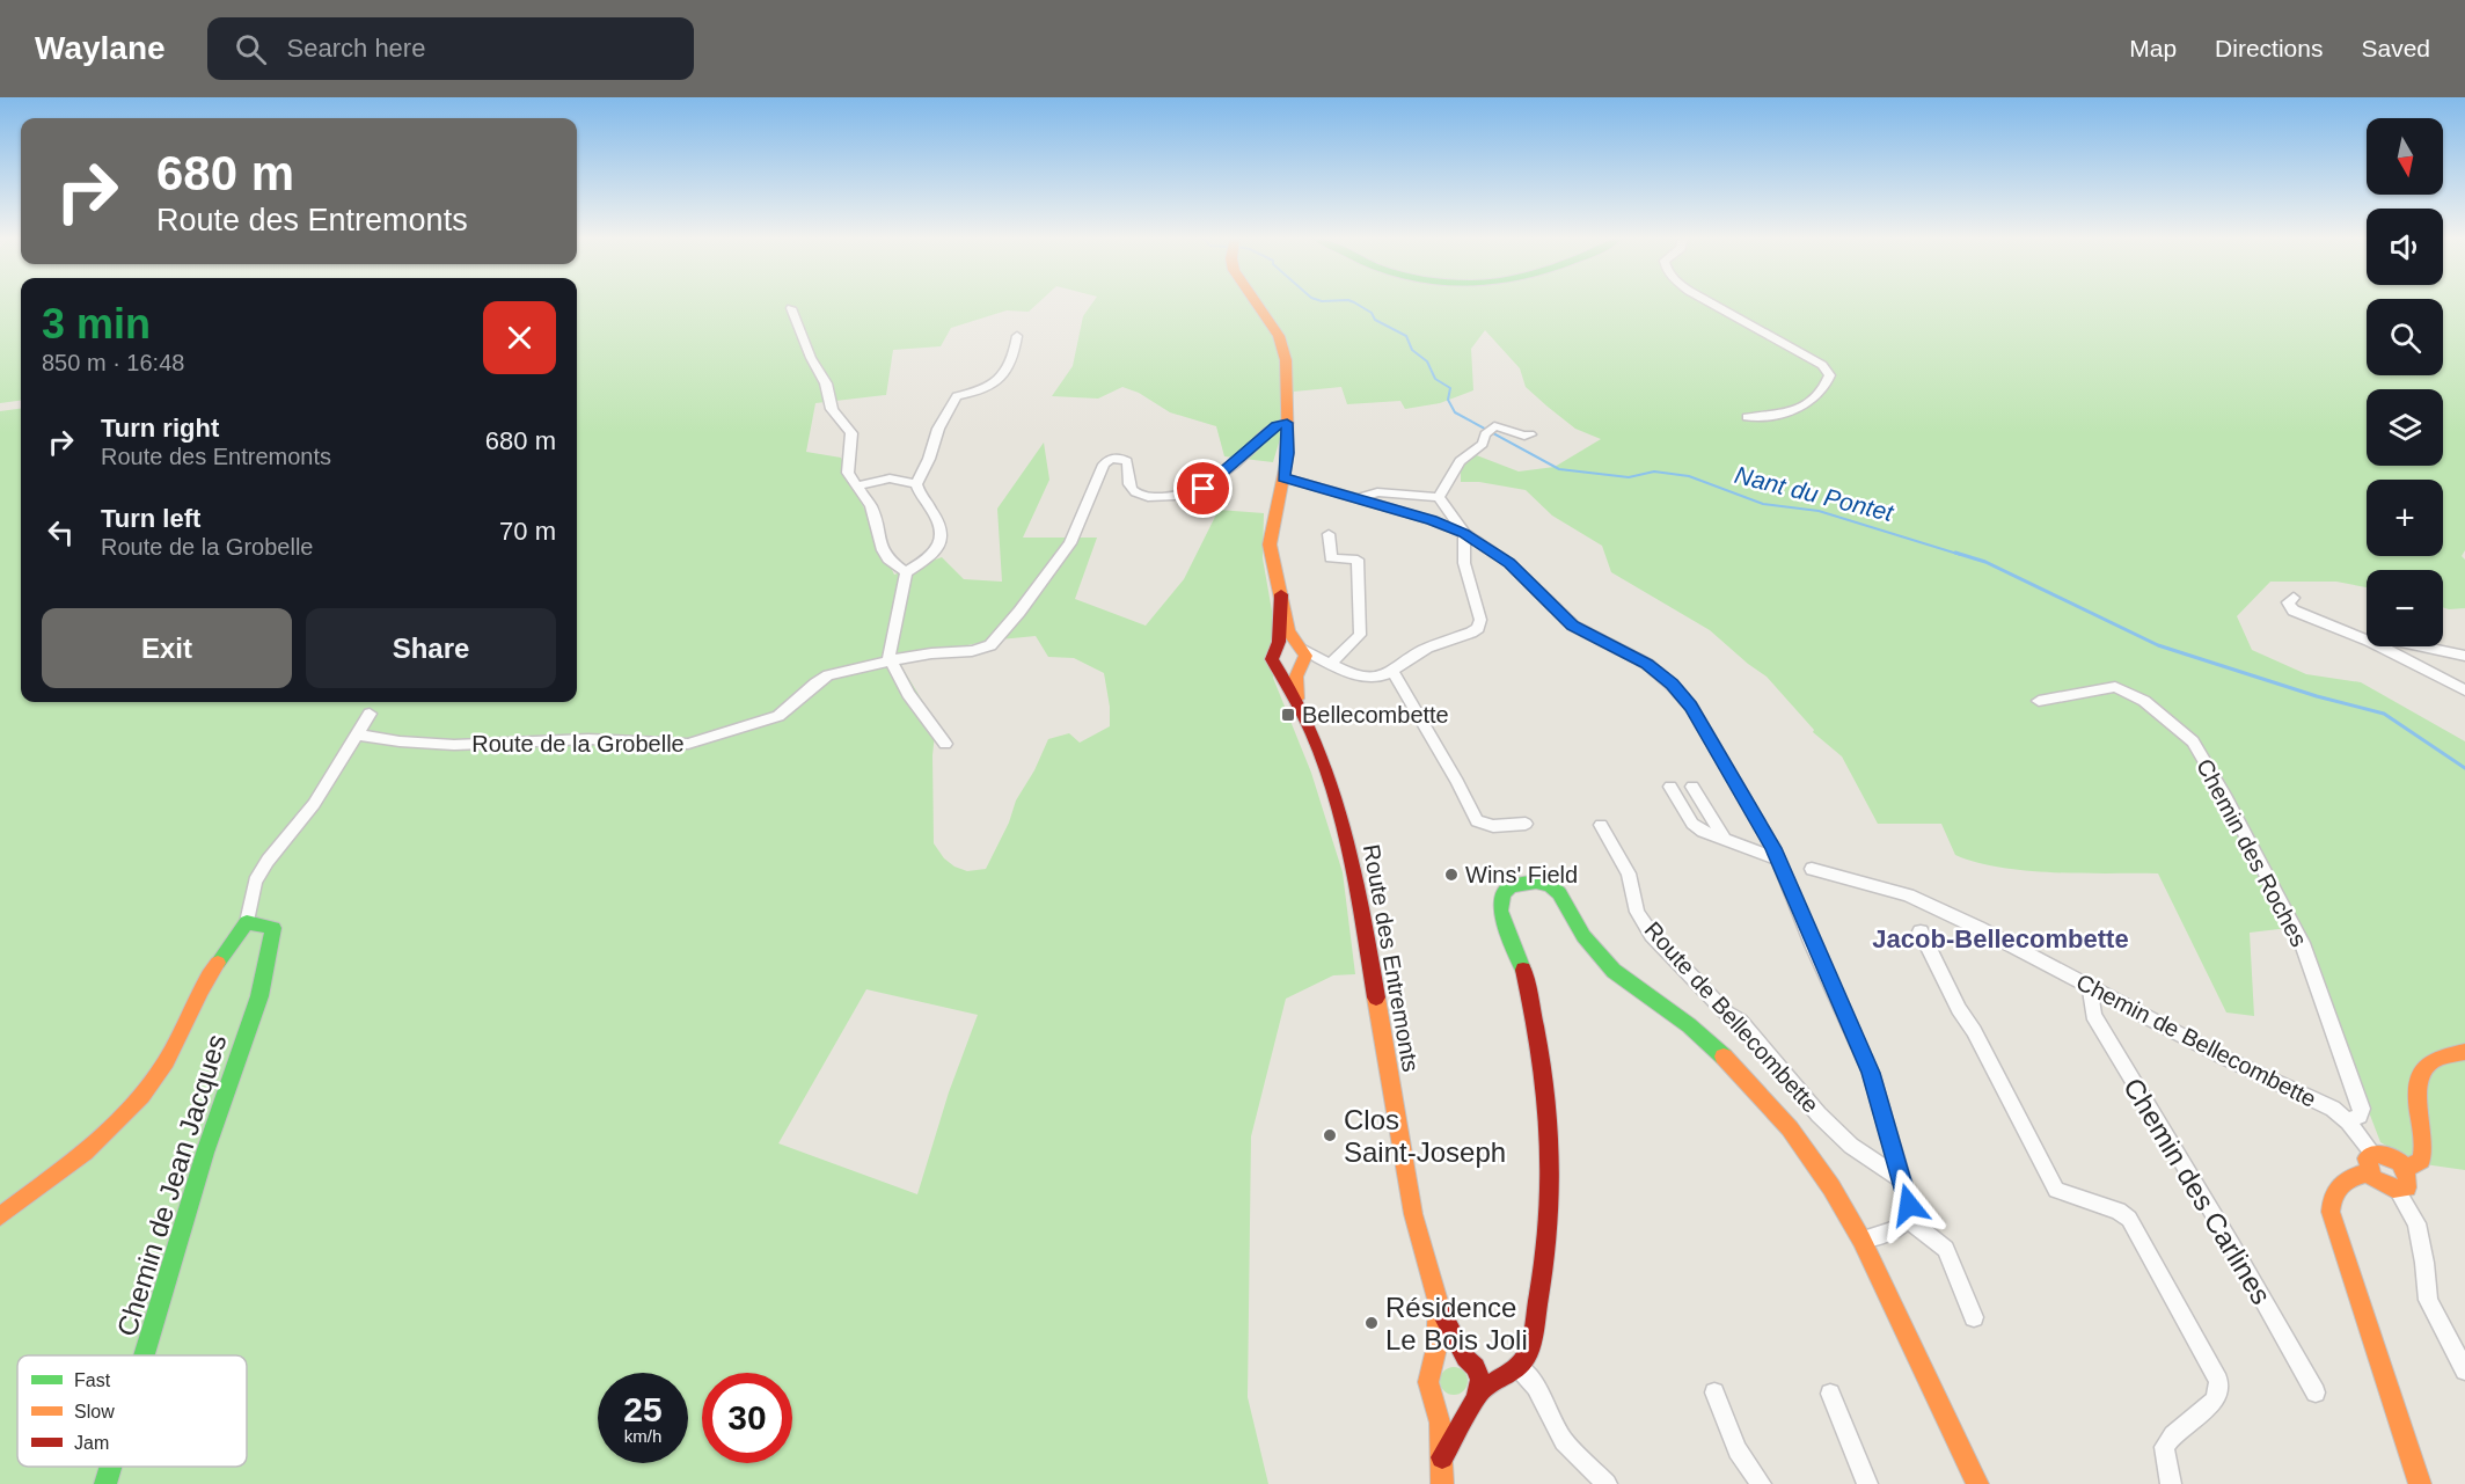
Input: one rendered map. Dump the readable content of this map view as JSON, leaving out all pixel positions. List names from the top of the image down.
{
  "streets": {
    "main road": ["Route des Entremonts", "Chemin de Jean Jacques"],
    "street": [
      "Route de la Grobelle",
      "Chemin des Roches",
      "Route de Bellecombette",
      "Chemin de Bellecombette",
      "Chemin des Carlines"
    ]
  },
  "crossings": [
    ["Route de la Grobelle", "Route des Entremonts"],
    ["Chemin des Roches", "Chemin de Bellecombette"],
    ["Chemin de Bellecombette", "Chemin des Carlines"]
  ],
  "districts": ["Jacob-Bellecombette"],
  "water": ["Nant du Pontet"],
  "places": {
    "transit": ["Bellecombette"],
    "other": ["Wins' Field", "Clos Saint-Joseph", "Résidence Le Bois Joli"]
  },
  "legend": ["Fast", "Slow", "Jam"],
  "north": "bottom",
  "page": {
    "header": "Waylane",
    "search": "Search here",
    "nav": ["Map", "Directions", "Saved"],
    "map_buttons": ["+", "−"],
    "turn": ["680 m", "Route des Entremonts"],
    "heading": ["3 min", "850 m · 16:48"],
    "list": [
      {
        "name": "Turn right",
        "note": "Route des Entremonts",
        "value": "680 m"
      },
      {
        "name": "Turn left",
        "note": "Route de la Grobelle",
        "value": "70 m"
      }
    ],
    "buttons": ["Exit", "Share"],
    "speed": "25 km/h",
    "limit": "30"
  }
}
